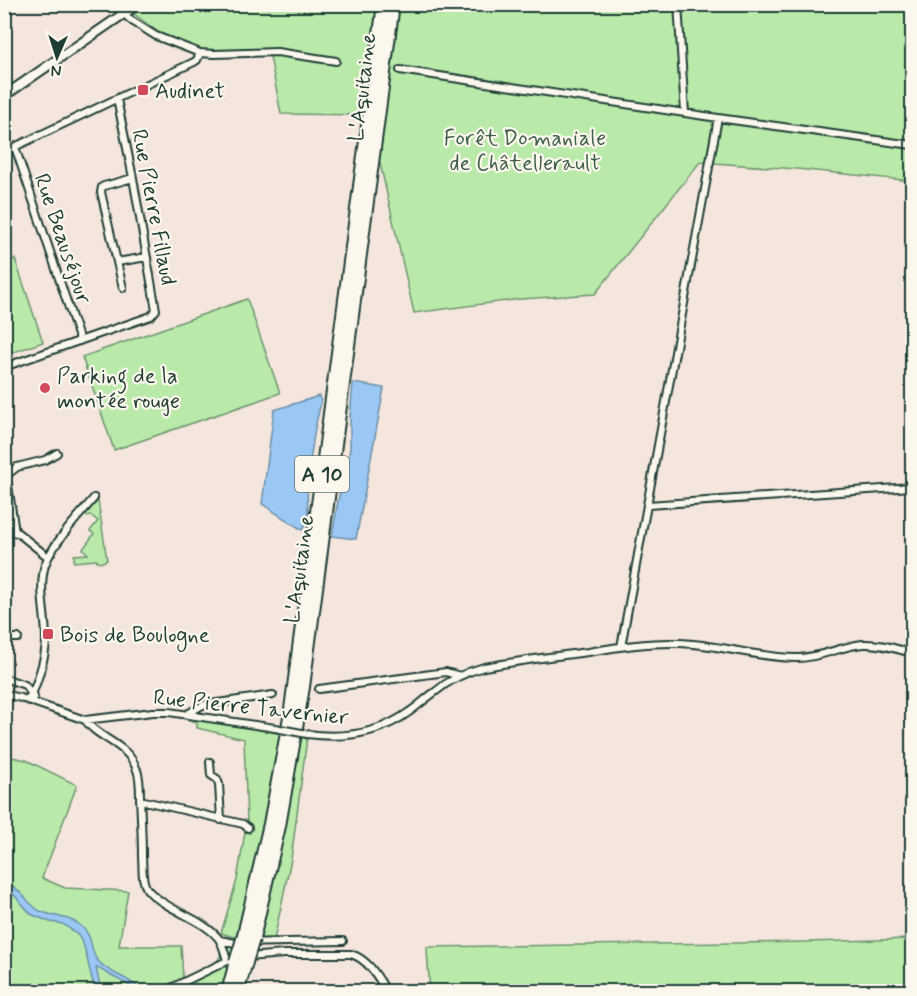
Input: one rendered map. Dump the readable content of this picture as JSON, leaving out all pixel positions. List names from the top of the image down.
{
  "streets": {
    "highway": ["L'Aquitaine", "A 10"],
    "street": ["Rue Pierre Fillaud", "Rue Beauséjour", "Rue Pierre Tavernier"]
  },
  "crossings": [
    ["Rue Pierre Fillaud", "Rue Beauséjour"]
  ],
  "parks": ["Forêt Domaniale de Châtellerault"],
  "places": {
    "transit": ["Audinet", "Bois de Boulogne"],
    "other": ["Parking de la montée rouge"]
  },
  "north": "bottom"
}
